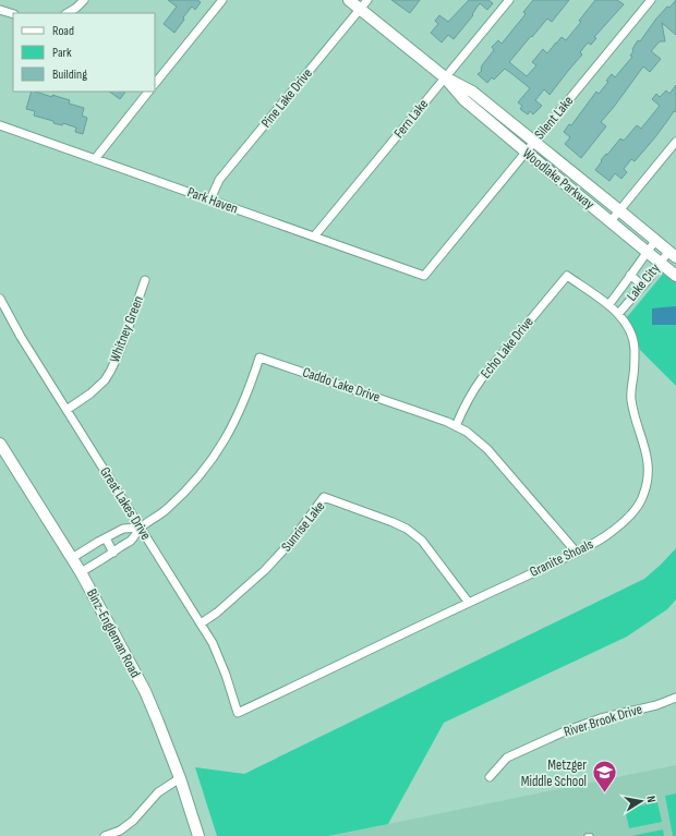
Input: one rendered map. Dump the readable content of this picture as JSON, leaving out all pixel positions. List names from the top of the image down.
{
  "streets": {
    "street": [
      "Pine Lake Drive",
      "Silent Lake",
      "Fern Lake",
      "Woodlake Parkway",
      "Park Haven",
      "Lake City",
      "Whitney Green",
      "Echo Lake Drive",
      "Caddo Lake Drive",
      "Great Lakes Drive",
      "Sunrise Lake",
      "Granite Shoals",
      "Binz-Engleman Road",
      "River Brook Drive"
    ]
  },
  "crossings": [
    ["Pine Lake Drive", "Woodlake Parkway"],
    ["Pine Lake Drive", "Park Haven"],
    ["Silent Lake", "Woodlake Parkway"],
    ["Silent Lake", "Park Haven"],
    ["Fern Lake", "Woodlake Parkway"],
    ["Fern Lake", "Park Haven"],
    ["Woodlake Parkway", "Lake City"],
    ["Lake City", "Granite Shoals"],
    ["Whitney Green", "Great Lakes Drive"],
    ["Echo Lake Drive", "Caddo Lake Drive"],
    ["Echo Lake Drive", "Granite Shoals"],
    ["Caddo Lake Drive", "Great Lakes Drive"],
    ["Caddo Lake Drive", "Granite Shoals"],
    ["Caddo Lake Drive", "Binz-Engleman Road"],
    ["Great Lakes Drive", "Sunrise Lake"],
    ["Great Lakes Drive", "Granite Shoals"],
    ["Sunrise Lake", "Granite Shoals"]
  ],
  "places": {
    "school or university": ["Metzger Middle School"]
  },
  "legend": ["Road", "Park", "Building"],
  "north": "right"
}
